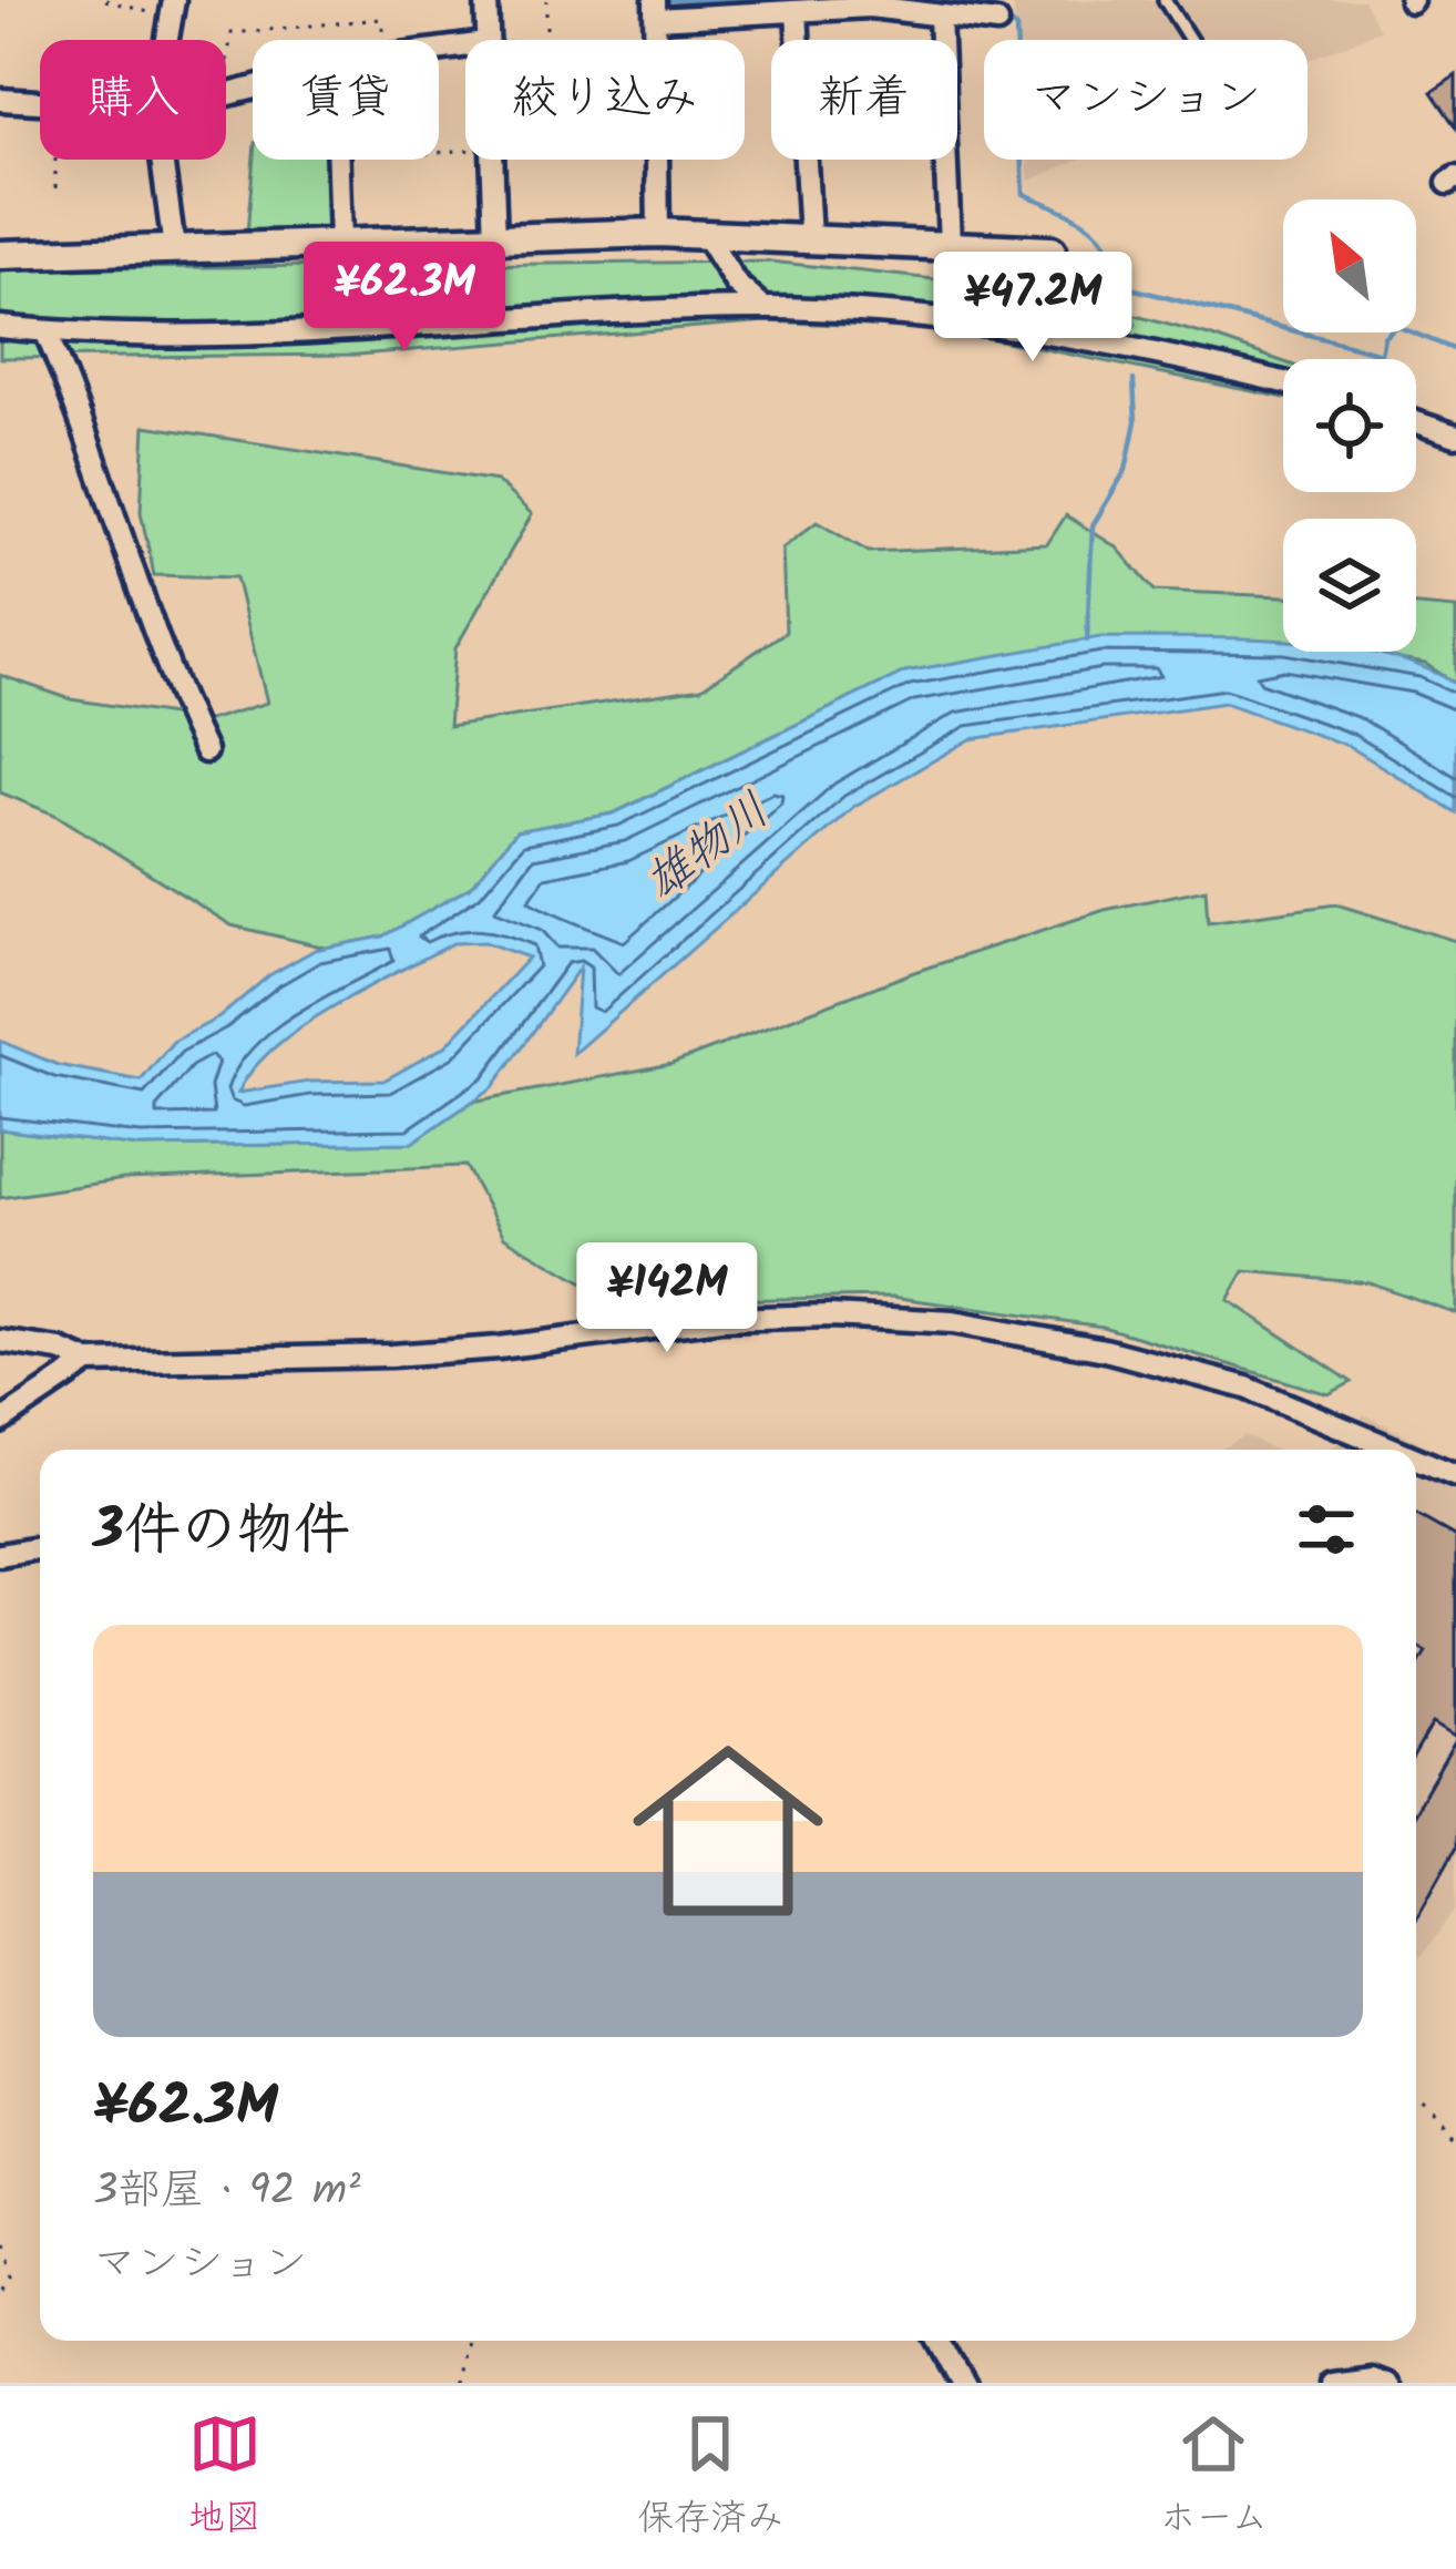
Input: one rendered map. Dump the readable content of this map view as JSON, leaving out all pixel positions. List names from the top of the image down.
{
  "water": ["雄物川"],
  "north": "top left",
  "page": {
    "chip": [
      "購入",
      "賃貸",
      "絞り込み",
      "新着",
      "マンション"
    ],
    "price": ["¥62.3M", "¥47.2M", "¥142M"],
    "heading": "3件の物件",
    "list": [
      {
        "name": "¥62.3M",
        "note": "3部屋 · 92 m² · マンション"
      }
    ],
    "tabs": ["地図", "保存済み", "ホーム"]
  }
}
